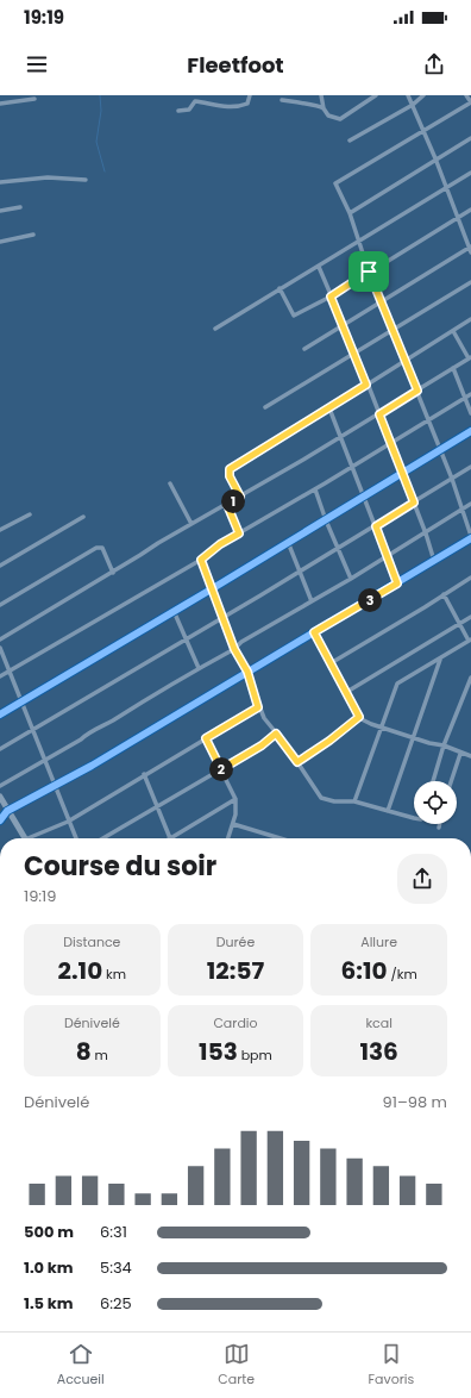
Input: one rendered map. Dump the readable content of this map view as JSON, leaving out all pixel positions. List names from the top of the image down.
{
  "page": {
    "status": "19:19",
    "header": "Fleetfoot",
    "pins": ["1", "3", "2"],
    "heading": ["Course du soir", "19:19"],
    "stats": [
      ["Distance", "2.10 km"],
      ["Durée", "12:57"],
      ["Allure", "6:10 /km"],
      ["Dénivelé", "8 m"],
      ["Cardio", "153 bpm"],
      ["kcal", "136"]
    ],
    "chart": ["Dénivelé", "91–98 m"],
    "list": [
      {
        "name": "500 m",
        "note": "6:31"
      },
      {
        "name": "1.0 km",
        "note": "5:34"
      },
      {
        "name": "1.5 km",
        "note": "6:25"
      }
    ],
    "tabs": ["Accueil", "Carte", "Favoris"]
  }
}
